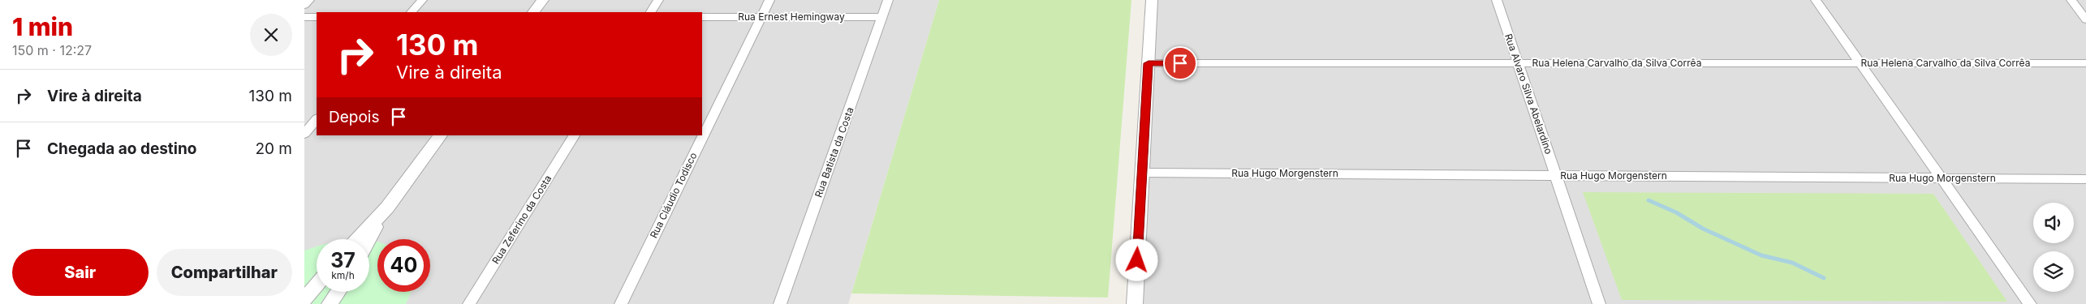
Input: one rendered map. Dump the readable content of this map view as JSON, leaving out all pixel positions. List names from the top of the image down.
{
  "streets": {
    "street": [
      "Rua Ernest Hemingway",
      "Rua Helena Carvalho da Silva Corrêa",
      "Rua Alvaro Silva Abelardino",
      "Rua Batista da Costa",
      "Rua Hugo Morgenstern",
      "Rua Cláudio Todisco",
      "Rua Zeferino da Costa"
    ]
  },
  "crossings": [
    ["Rua Ernest Hemingway", "Rua Batista da Costa"],
    ["Rua Ernest Hemingway", "Rua Cláudio Todisco"],
    ["Rua Helena Carvalho da Silva Corrêa", "Rua Alvaro Silva Abelardino"],
    ["Rua Alvaro Silva Abelardino", "Rua Hugo Morgenstern"]
  ],
  "page": {
    "heading": ["1 min", "150 m · 12:27"],
    "turn": ["130 m", "Vire à direita"],
    "list": [
      {
        "name": "Vire à direita",
        "value": "130 m"
      },
      {
        "name": "Chegada ao destino",
        "value": "20 m"
      }
    ],
    "then": "Depois",
    "speed": "37 km/h",
    "limit": "40",
    "buttons": ["Sair", "Compartilhar"]
  }
}
